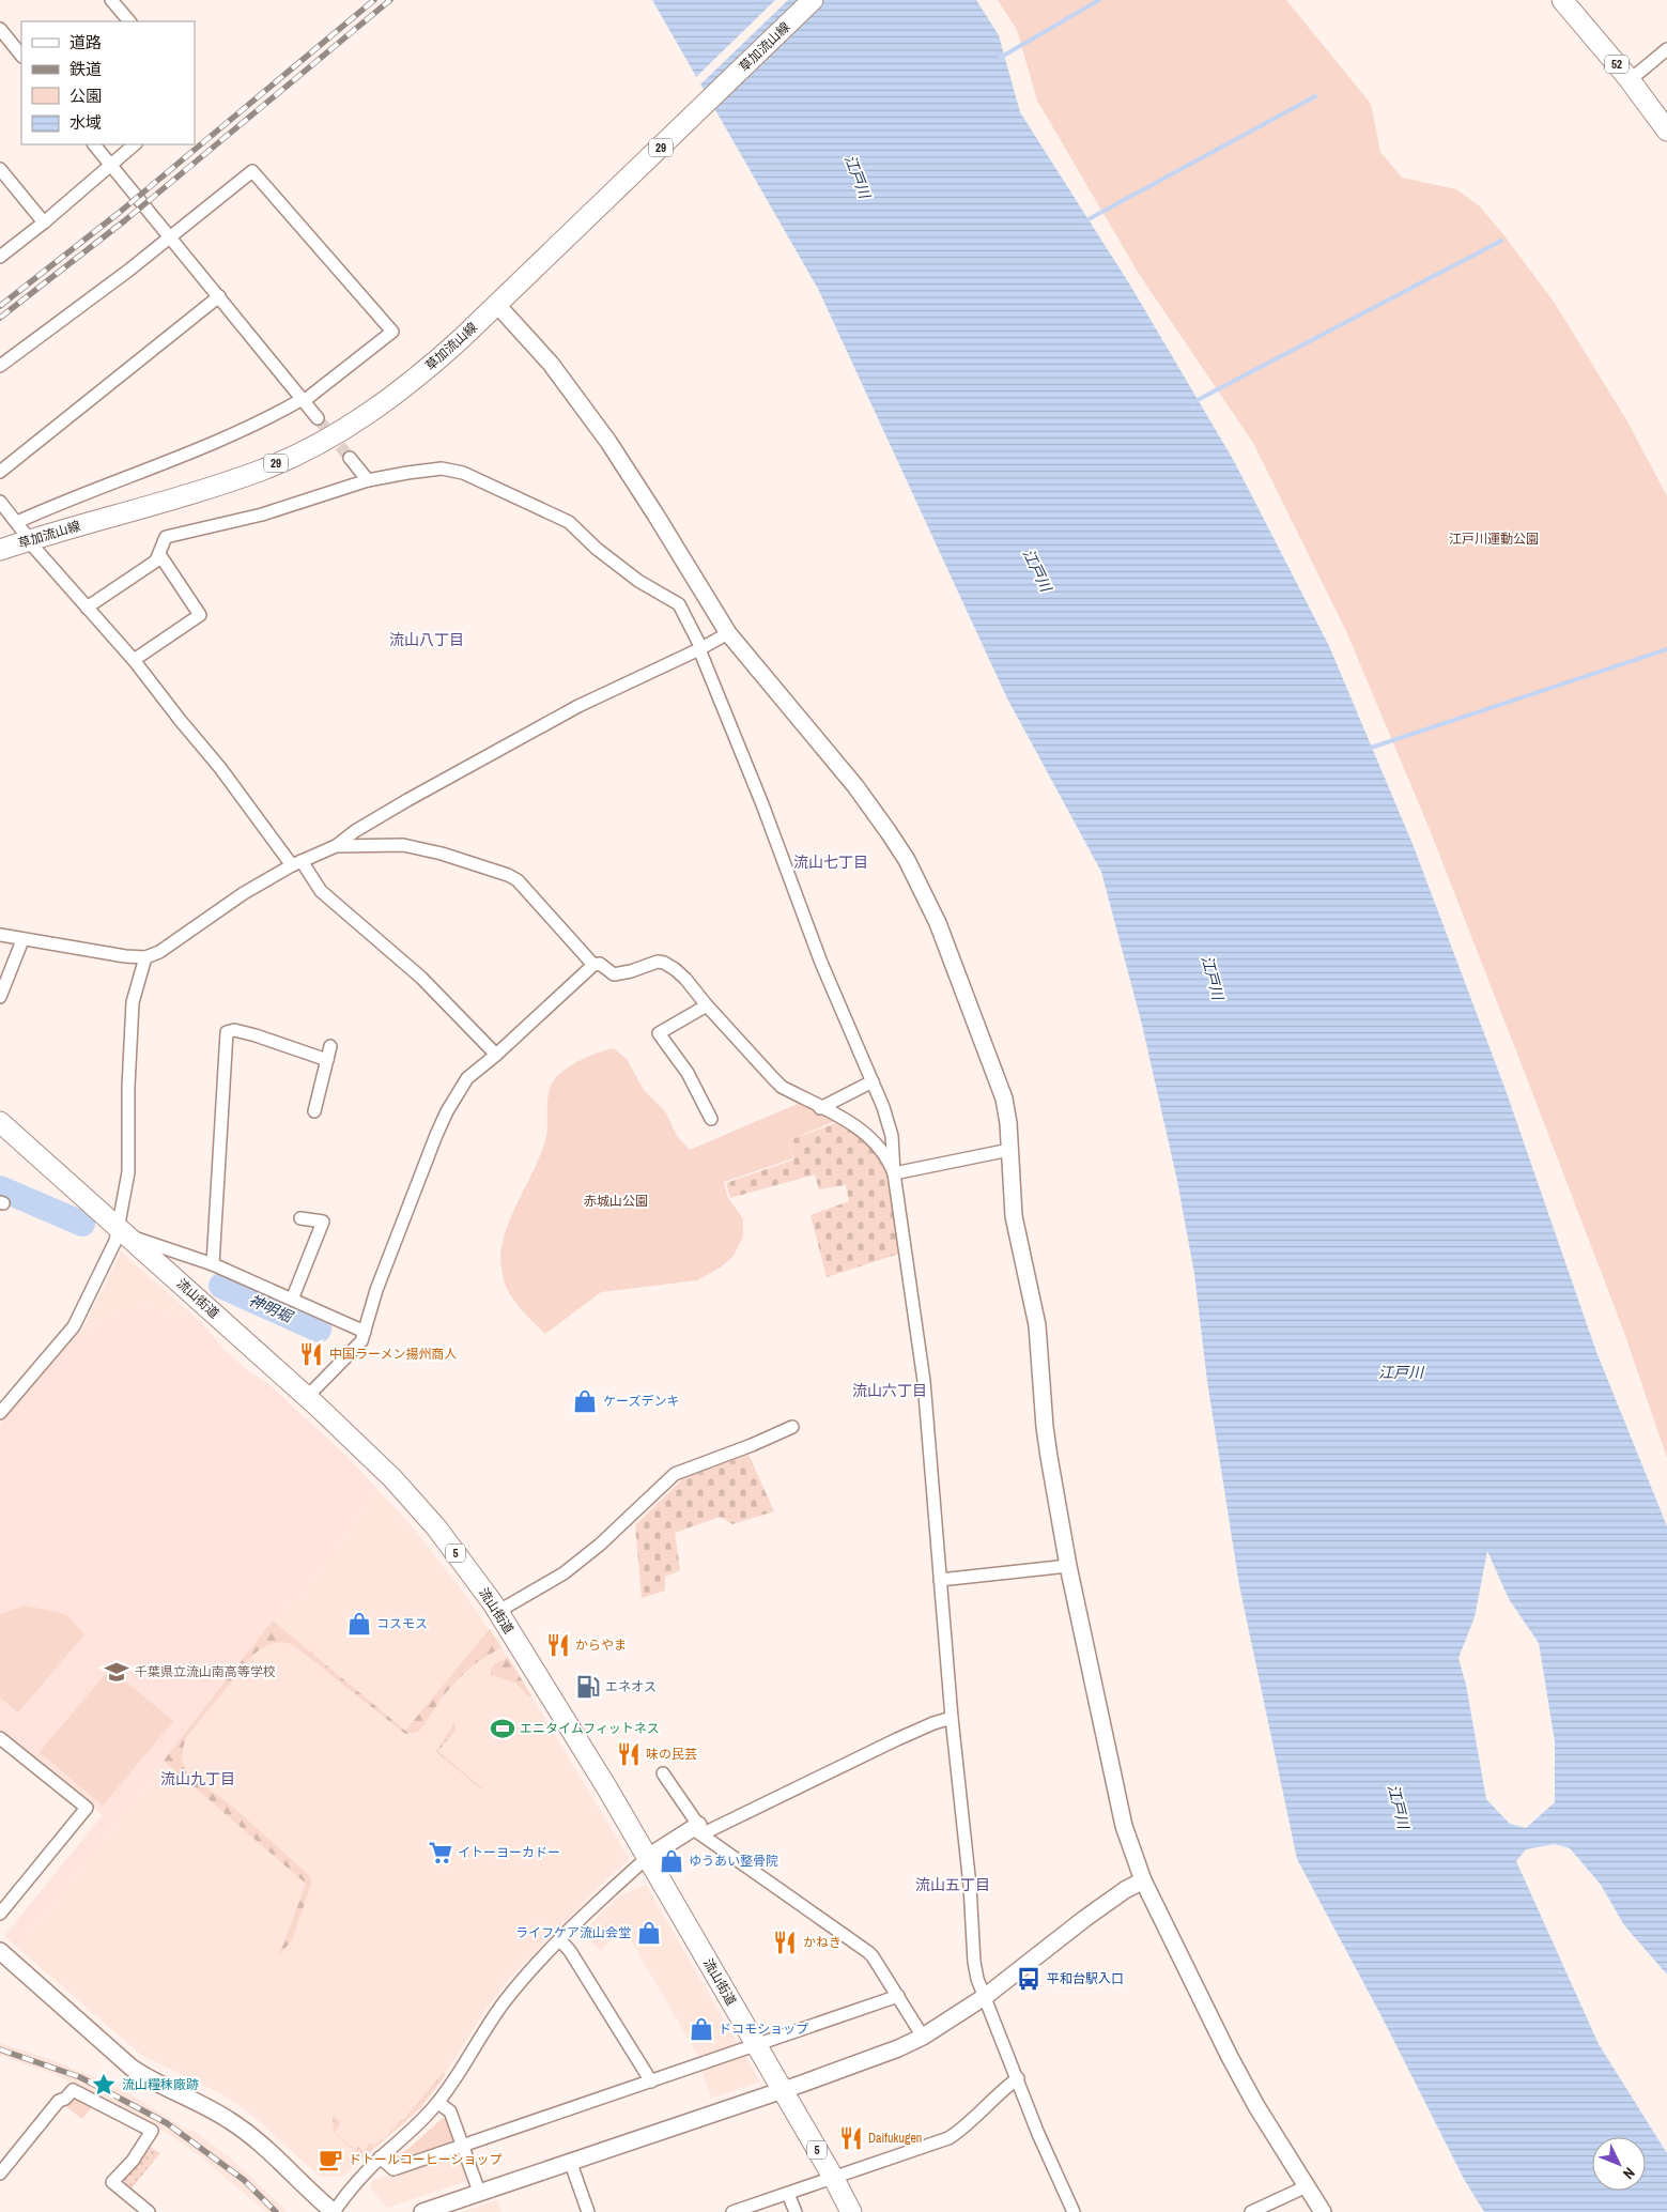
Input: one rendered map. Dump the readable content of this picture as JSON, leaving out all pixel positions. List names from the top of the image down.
{
  "streets": {
    "main road": [
      "草加流山線",
      "52",
      "29",
      "流山街道",
      "5"
    ]
  },
  "districts": [
    "流山八丁目",
    "流山七丁目",
    "流山六丁目",
    "流山九丁目",
    "流山五丁目"
  ],
  "water": ["江戸川", "神明堀"],
  "parks": ["江戸川運動公園", "赤城山公園"],
  "places": {
    "restaurant": [
      "中国ラーメン揚州商人",
      "からやま",
      "味の民芸",
      "かねき",
      "Daifukugen"
    ],
    "shop": [
      "ケーズデンキ",
      "コスモス",
      "ゆうあい整骨院",
      "ライフケア流山会堂",
      "ドコモショップ"
    ],
    "school or university": ["千葉県立流山南高等学校"],
    "fuel station": ["エネオス"],
    "sports": ["エニタイムフィットネス"],
    "supermarket": ["イトーヨーカドー"],
    "bus stop": ["平和台駅入口"],
    "place": ["流山糧秣廠跡"],
    "cafe": ["ドトールコーヒーショップ"]
  },
  "legend": [
    "道路",
    "鉄道",
    "公園",
    "水域"
  ],
  "north": "bottom right"
}
